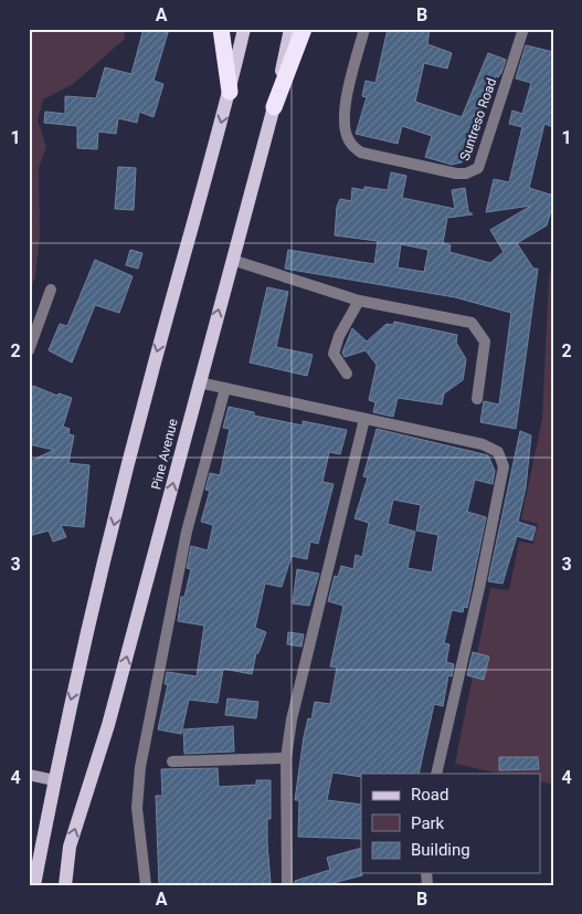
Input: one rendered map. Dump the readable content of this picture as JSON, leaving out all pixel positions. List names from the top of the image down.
{
  "streets": {
    "main road": ["Pine Avenue"],
    "street": ["Suntreso Road"]
  },
  "legend": ["Road", "Park", "Building"],
  "grid": {
    "columns": ["A", "B"],
    "rows": [
      "1",
      "2",
      "3",
      "4"
    ]
  }
}
